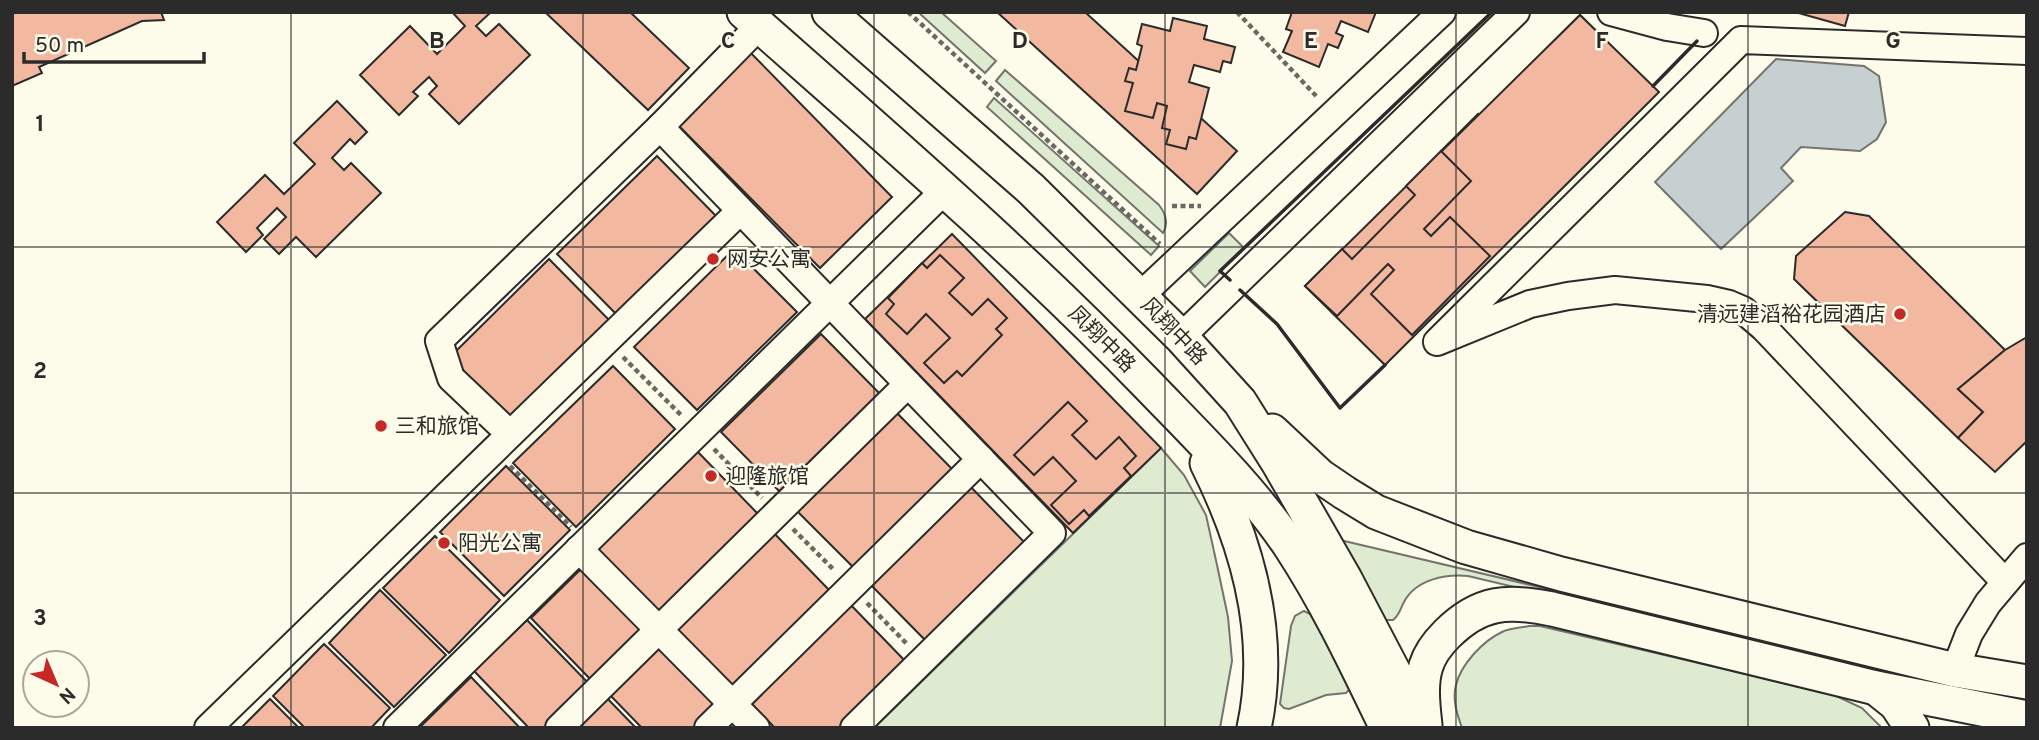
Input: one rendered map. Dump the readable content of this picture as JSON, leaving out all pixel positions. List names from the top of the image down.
{
  "streets": {
    "main road": ["风翔中路", "凤翔中路"]
  },
  "places": [
    "网安公寓",
    "清远建滔裕花园酒店",
    "三和旅馆",
    "迎隆旅馆",
    "阳光公寓"
  ],
  "scale_bar": "50 m",
  "north": "bottom right",
  "grid": {
    "columns": [
      "B",
      "C",
      "D",
      "E",
      "F",
      "G"
    ],
    "rows": ["1", "2", "3"]
  }
}
